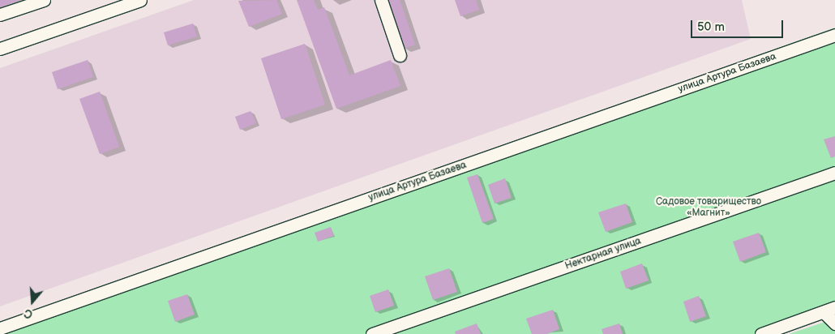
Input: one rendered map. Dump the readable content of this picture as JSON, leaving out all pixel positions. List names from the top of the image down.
{
  "streets": {
    "street": ["улица Артура Базаева", "Нектарная улица"]
  },
  "parks": ["Садовое товарищество «Магнит»"],
  "scale_bar": "50 m",
  "north": "bottom"
}
